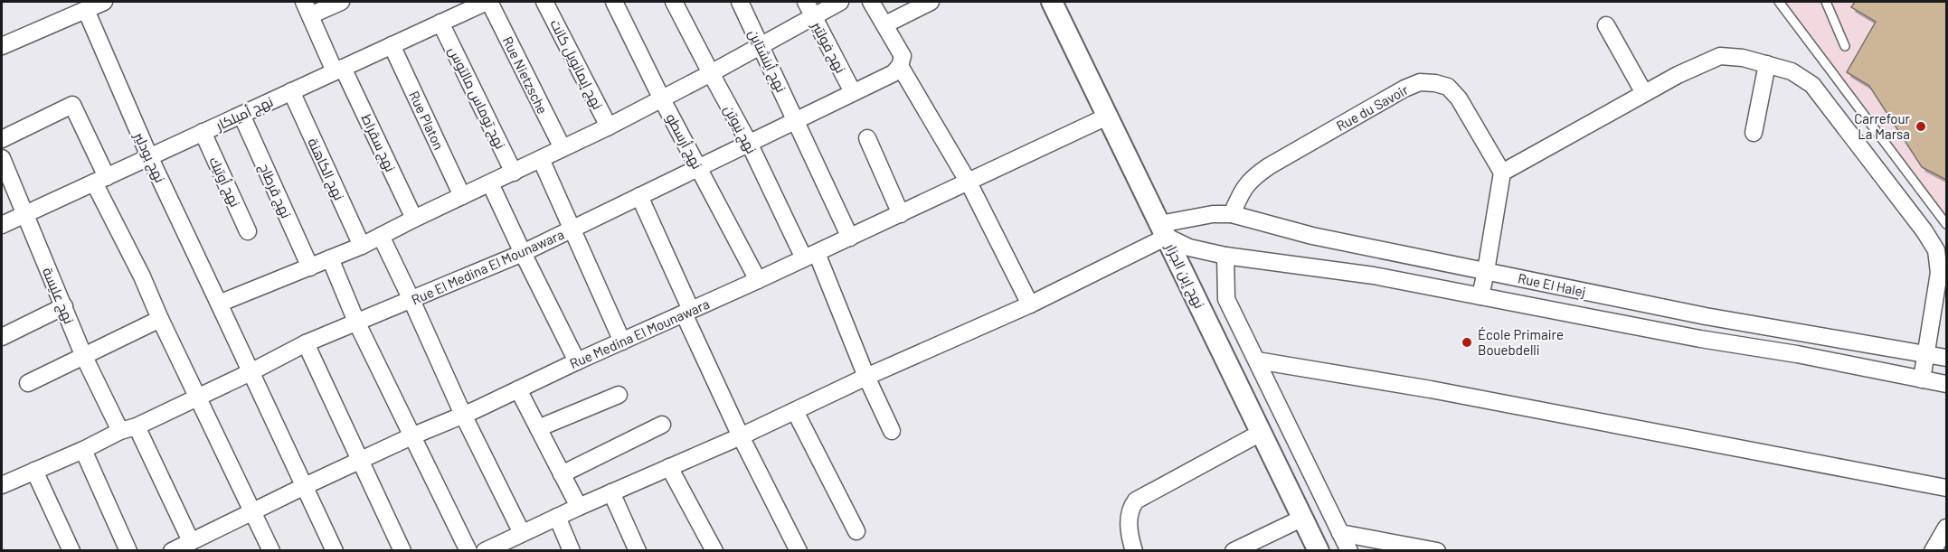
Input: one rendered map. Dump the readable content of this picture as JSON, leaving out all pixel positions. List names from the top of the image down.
{
  "streets": {
    "street": [
      "نهج فولتير",
      "نهج أينشتاين",
      "نهج إيمانويل كانت",
      "Rue Nietzsche",
      "نهج توماس مالتوس",
      "Rue du Savoir",
      "نهج أميلكار",
      "Rue Platon",
      "نهج نيوتن",
      "نهج أرسطو",
      "نهج سقراط",
      "نهج بودلير",
      "نهج الكاهنة",
      "نهج أوتيك",
      "نهج قرطاج",
      "Rue El Medina El Mounawara",
      "نهج إبن الجزار",
      "Rue El Halej",
      "نهج عليسة",
      "Rue Medina El Mounawara"
    ]
  },
  "crossings": [
    ["نهج فولتير", "Rue El Medina El Mounawara"],
    ["نهج أينشتاين", "Rue El Medina El Mounawara"],
    ["نهج أينشتاين", "Rue Medina El Mounawara"],
    ["Rue Nietzsche", "نهج أميلكار"],
    ["نهج توماس مالتوس", "نهج أميلكار"],
    ["Rue du Savoir", "Rue El Halej"],
    ["نهج أميلكار", "Rue Platon"],
    ["نهج أميلكار", "نهج سقراط"],
    ["نهج أميلكار", "نهج بودلير"],
    ["نهج أميلكار", "نهج الكاهنة"],
    ["نهج أميلكار", "نهج أوتيك"],
    ["نهج أميلكار", "نهج قرطاج"],
    ["نهج أميلكار", "نهج عليسة"],
    ["نهج نيوتن", "Rue El Medina El Mounawara"],
    ["نهج نيوتن", "Rue Medina El Mounawara"],
    ["نهج أرسطو", "Rue El Medina El Mounawara"],
    ["نهج أرسطو", "Rue Medina El Mounawara"],
    ["نهج بودلير", "Rue El Medina El Mounawara"],
    ["نهج بودلير", "Rue Medina El Mounawara"],
    ["Rue El Medina El Mounawara", "نهج عليسة"],
    ["نهج إبن الجزار", "Rue El Halej"],
    ["نهج إبن الجزار", "Rue Medina El Mounawara"]
  ],
  "places": ["Carrefour La Marsa", "École Primaire Bouebdelli"]
}
